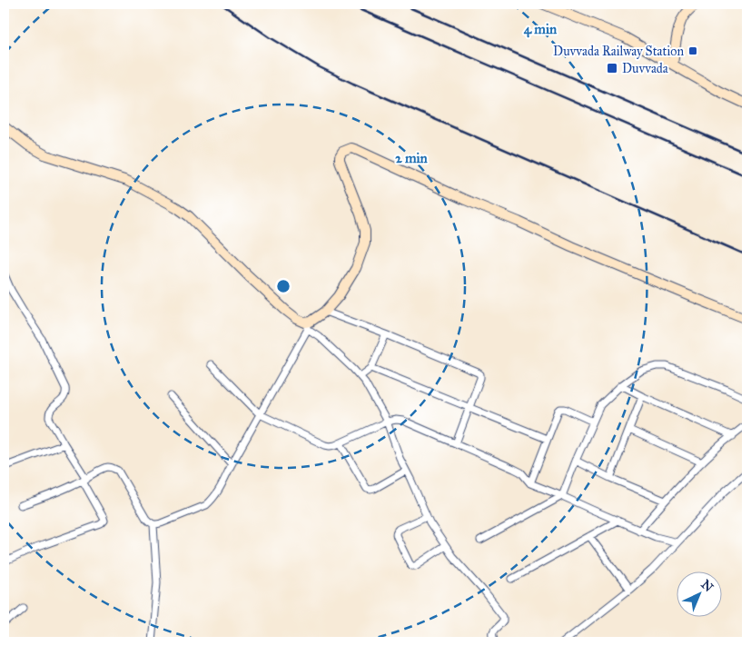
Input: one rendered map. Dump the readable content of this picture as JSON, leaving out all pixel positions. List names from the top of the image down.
{
  "places": {
    "transit": ["Duvvada Railway Station", "Duvvada"]
  },
  "north": "top right",
  "rings": ["4 min", "2 min"]
}
